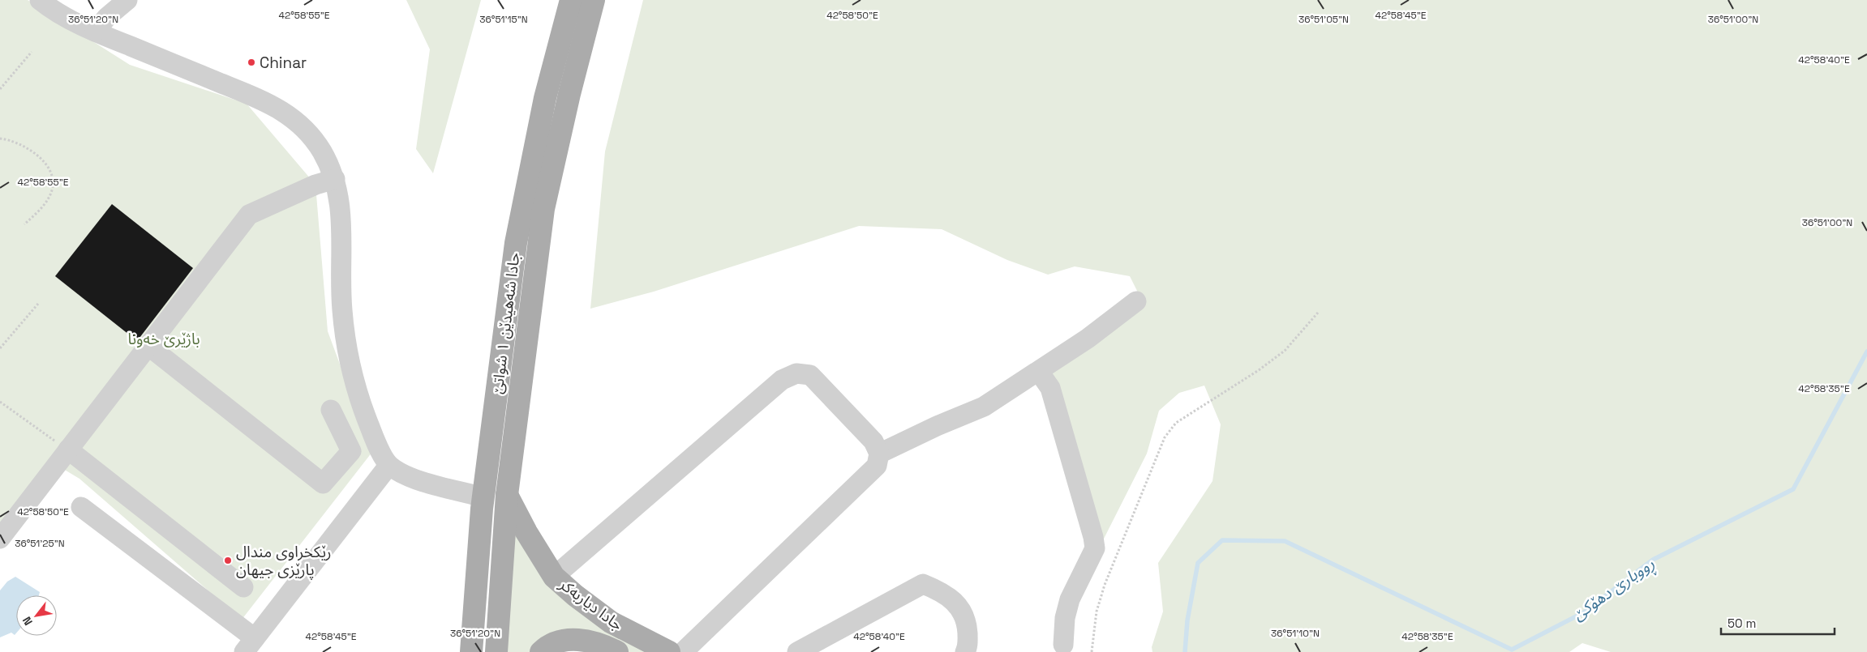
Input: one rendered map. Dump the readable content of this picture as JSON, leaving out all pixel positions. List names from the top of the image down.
{
  "streets": {
    "main road": ["جادا شەهیدێن ١ شواتێ", "جادا دیاربه‌كر"]
  },
  "crossings": [
    ["جادا شەهیدێن ١ شواتێ", "جادا دیاربه‌كر"]
  ],
  "water": ["ڕووبارێ دهۆكێ"],
  "parks": ["باژێرێ خه‌ونا"],
  "places": ["Chinar", "رێکخراوی مندال پارێزی جیهان"],
  "scale_bar": "50 m",
  "north": "bottom left",
  "coordinates": [
    "42°58'55\"E",
    "42°58'50\"E",
    "42°58'45\"E",
    "36°51'15\"N",
    "36°51'00\"N",
    "36°51'20\"N",
    "36°51'05\"N",
    "42°58'40\"E",
    "42°58'35\"E",
    "36°51'25\"N",
    "36°51'10\"N"
  ]
}
